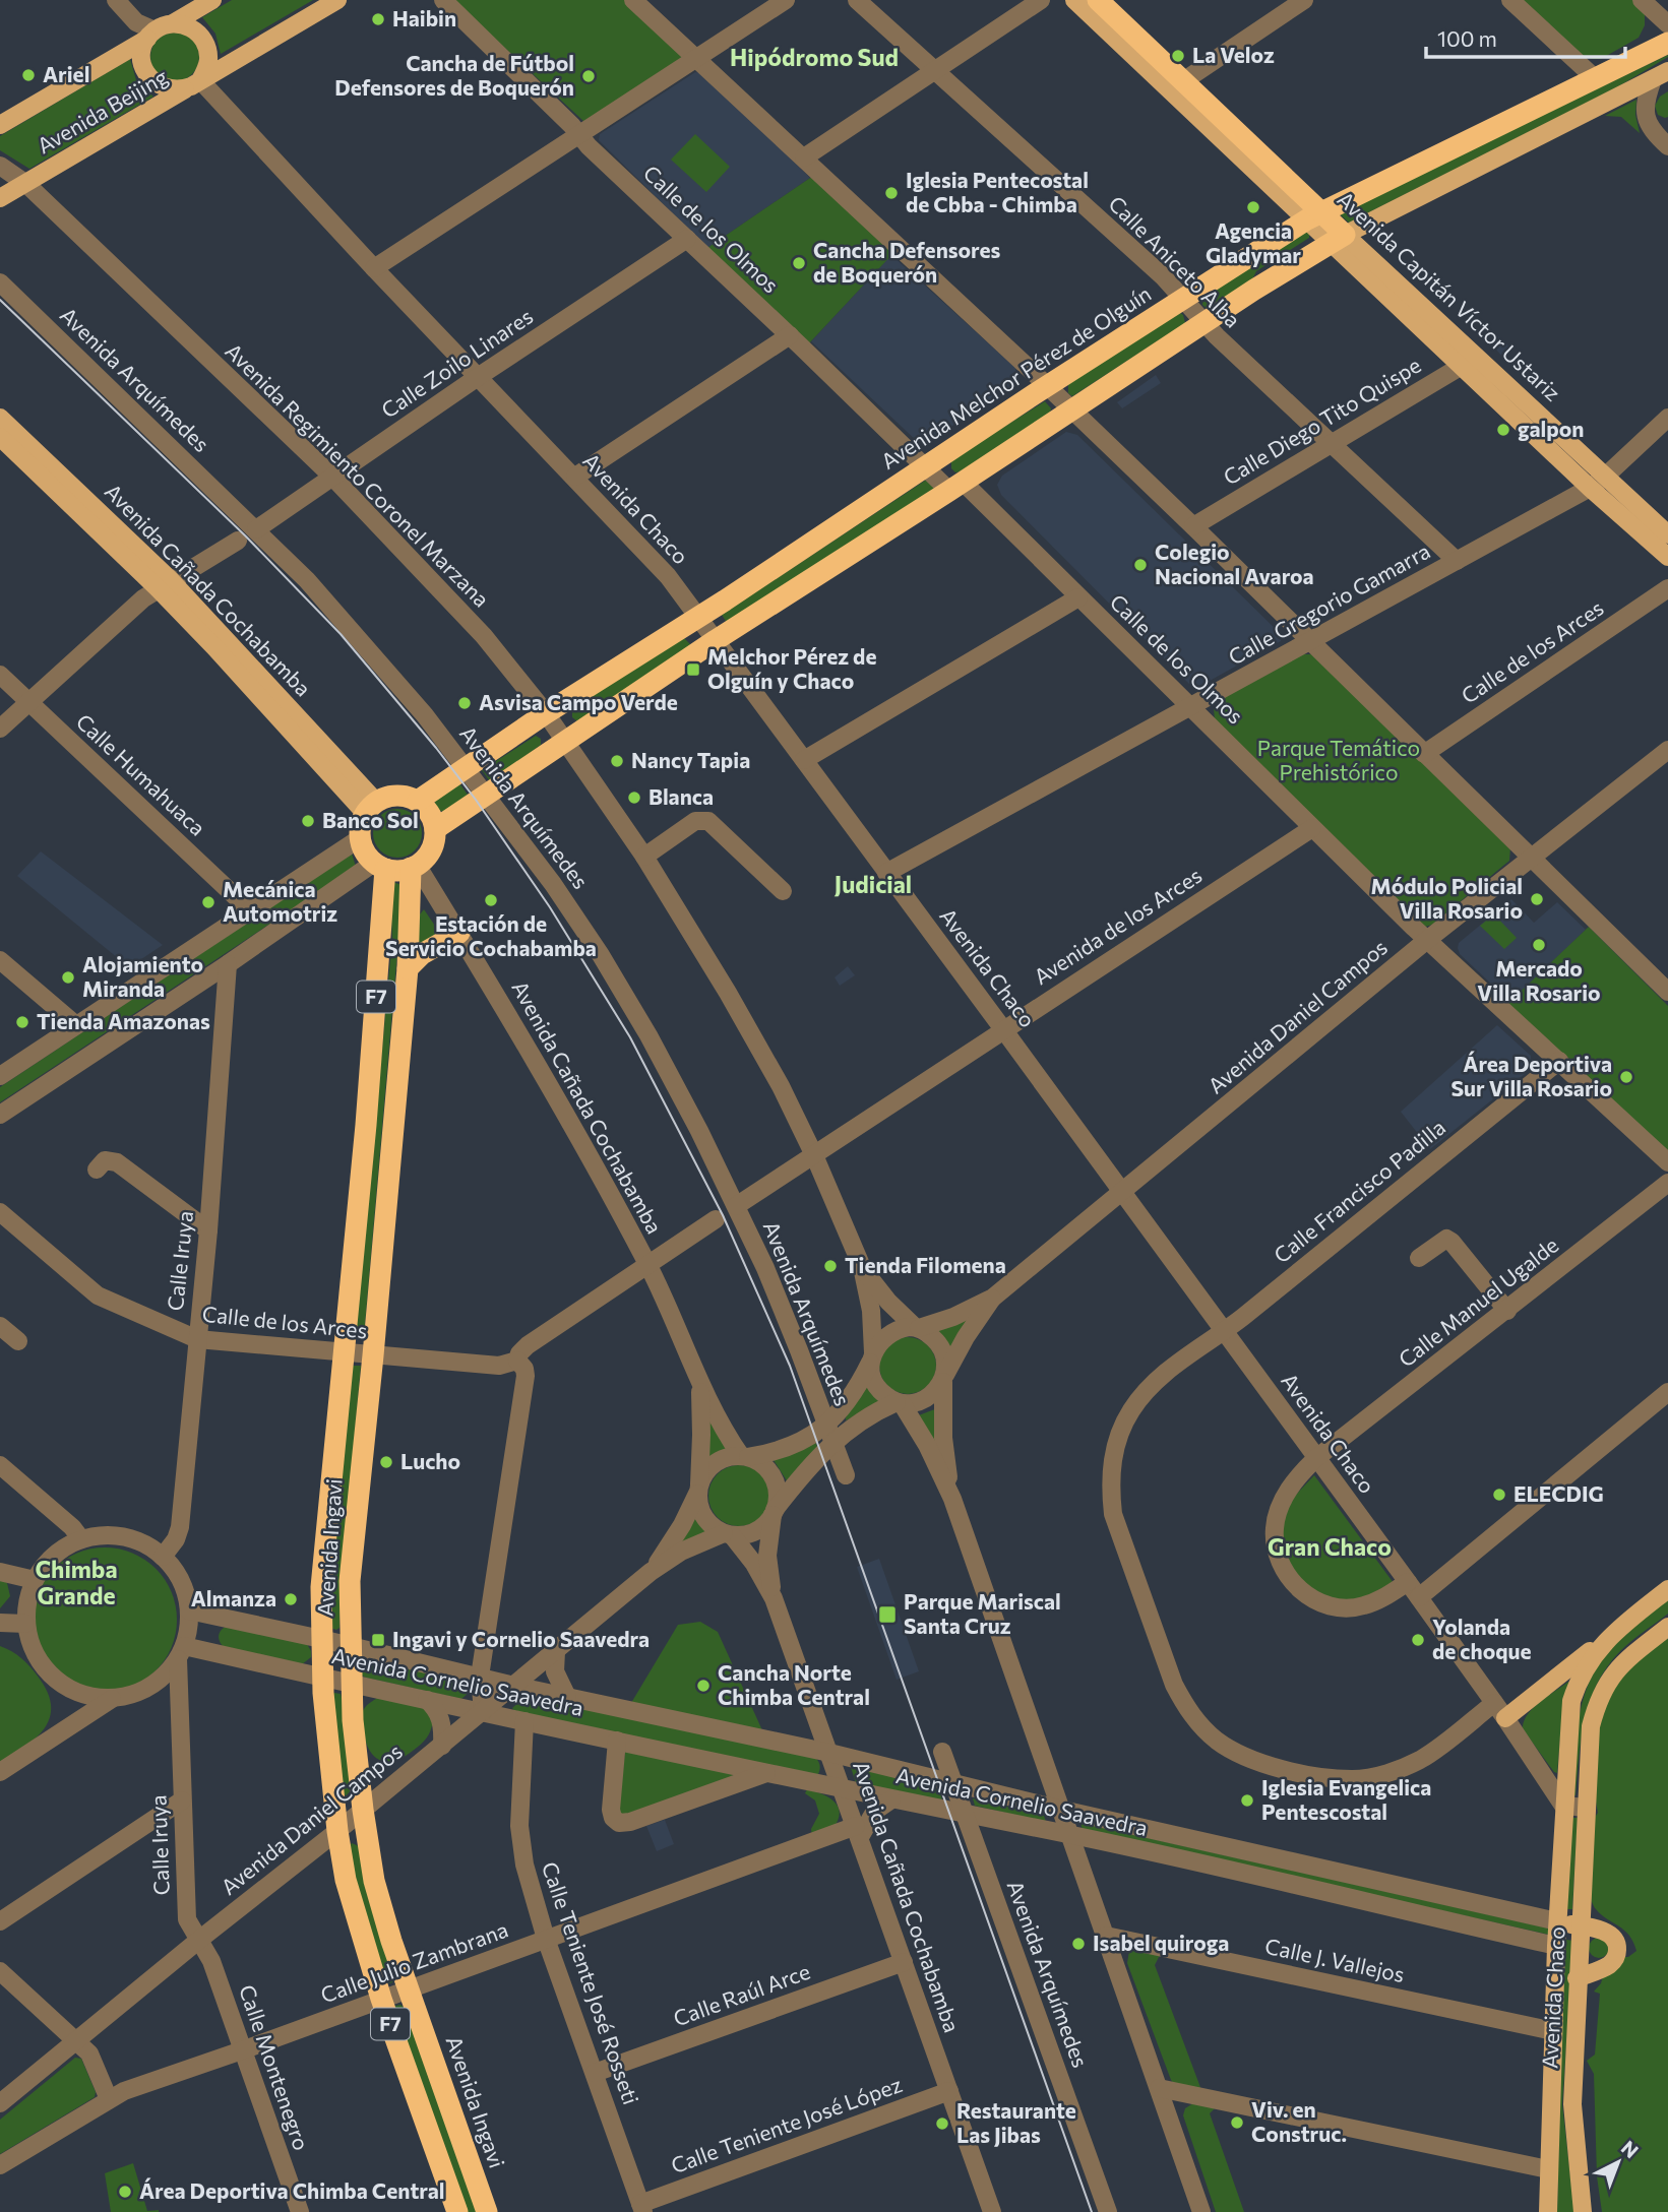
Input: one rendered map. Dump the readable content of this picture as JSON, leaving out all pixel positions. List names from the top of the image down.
{
  "streets": {
    "highway": [
      "Avenida Capitán Víctor Ustariz",
      "Avenida Melchor Pérez de Olguín",
      "F7",
      "Avenida Ingavi"
    ],
    "main road": ["Avenida Beijing", "Avenida Chaco", "Avenida Cañada Cochabamba"],
    "street": [
      "Calle de los Olmos",
      "Calle Aniceto Alba",
      "Calle Zoilo Linares",
      "Avenida Arquímedes",
      "Calle Diego Tito Quispe",
      "Avenida Regimiento Coronel Marzana",
      "Calle Gregorio Gamarra",
      "Calle de los Arces",
      "Calle Humahuaca",
      "Avenida de los Arces",
      "Avenida Daniel Campos",
      "Calle Francisco Padilla",
      "Calle Iruya",
      "Calle Manuel Ugalde",
      "Avenida Cornelio Saavedra",
      "Calle J. Vallejos",
      "Calle Julio Zambrana",
      "Calle Teniente José Rosseti",
      "Calle Raúl Arce",
      "Calle Montenegro",
      "Calle Teniente José López"
    ]
  },
  "crossings": [
    ["Avenida Beijing", "Avenida Regimiento Coronel Marzana"],
    ["Avenida Beijing", "Avenida Chaco"],
    ["Calle de los Olmos", "Calle Zoilo Linares"],
    ["Calle de los Olmos", "Avenida Melchor Pérez de Olguín"],
    ["Calle de los Olmos", "Calle Gregorio Gamarra"],
    ["Calle de los Olmos", "Avenida de los Arces"],
    ["Calle de los Olmos", "Avenida Daniel Campos"],
    ["Calle de los Olmos", "Calle Francisco Padilla"],
    ["Calle Aniceto Alba", "Avenida Melchor Pérez de Olguín"],
    ["Calle Aniceto Alba", "Calle Diego Tito Quispe"],
    ["Calle Aniceto Alba", "Calle Gregorio Gamarra"],
    ["Avenida Capitán Víctor Ustariz", "Avenida Melchor Pérez de Olguín"],
    ["Avenida Capitán Víctor Ustariz", "Calle Diego Tito Quispe"],
    ["Avenida Capitán Víctor Ustariz", "Calle Gregorio Gamarra"],
    ["Calle Zoilo Linares", "Avenida Arquímedes"],
    ["Calle Zoilo Linares", "Avenida Regimiento Coronel Marzana"],
    ["Calle Zoilo Linares", "Avenida Chaco"],
    ["Avenida Melchor Pérez de Olguín", "Avenida Arquímedes"],
    ["Avenida Melchor Pérez de Olguín", "Avenida Regimiento Coronel Marzana"],
    ["Avenida Melchor Pérez de Olguín", "Avenida Chaco"],
    ["Avenida Melchor Pérez de Olguín", "Avenida Cañada Cochabamba"],
    ["Avenida Melchor Pérez de Olguín", "Avenida Ingavi"],
    ["Avenida Arquímedes", "Avenida de los Arces"],
    ["Avenida Arquímedes", "Avenida Cornelio Saavedra"],
    ["Avenida Regimiento Coronel Marzana", "Avenida de los Arces"],
    ["Avenida Regimiento Coronel Marzana", "Avenida Daniel Campos"],
    ["Avenida Chaco", "Calle Gregorio Gamarra"],
    ["Avenida Chaco", "Avenida de los Arces"],
    ["Avenida Chaco", "Avenida Daniel Campos"],
    ["Avenida Chaco", "Calle Francisco Padilla"],
    ["Avenida Chaco", "Calle Manuel Ugalde"],
    ["Avenida Chaco", "Avenida Cornelio Saavedra"],
    ["Avenida Chaco", "Calle J. Vallejos"],
    ["Avenida Cañada Cochabamba", "Avenida Daniel Campos"],
    ["Avenida Cañada Cochabamba", "Avenida Ingavi"],
    ["Avenida Cañada Cochabamba", "Avenida Cornelio Saavedra"],
    ["Avenida Cañada Cochabamba", "Calle Julio Zambrana"],
    ["Avenida Cañada Cochabamba", "Calle Raúl Arce"],
    ["Avenida Cañada Cochabamba", "Calle Teniente José López"],
    ["Calle de los Arces", "Calle Iruya"],
    ["Calle de los Arces", "Avenida Ingavi"],
    ["Avenida Daniel Campos", "Calle Iruya"],
    ["Avenida Daniel Campos", "Avenida Ingavi"],
    ["Avenida Daniel Campos", "Avenida Cornelio Saavedra"],
    ["Avenida Daniel Campos", "Calle Montenegro"],
    ["Calle Iruya", "Avenida Cornelio Saavedra"],
    ["Calle Iruya", "Calle Montenegro"],
    ["Avenida Ingavi", "Avenida Cornelio Saavedra"],
    ["Avenida Ingavi", "Calle Julio Zambrana"],
    ["Avenida Cornelio Saavedra", "Calle Teniente José Rosseti"],
    ["Calle Julio Zambrana", "Calle Teniente José Rosseti"],
    ["Calle Julio Zambrana", "Calle Montenegro"],
    ["Calle Teniente José Rosseti", "Calle Raúl Arce"],
    ["Calle Teniente José Rosseti", "Calle Teniente José López"]
  ],
  "districts": [
    "Hipódromo Sud",
    "Judicial",
    "Gran Chaco",
    "Chimba Grande"
  ],
  "parks": ["Parque Temático Prehistórico"],
  "places": {
    "other": [
      "Haibin",
      "La Veloz",
      "Ariel",
      "Cancha de Fútbol Defensores de Boquerón",
      "Iglesia Pentecostal de Cbba - Chimba",
      "Agencia Gladymar",
      "Cancha Defensores de Boquerón",
      "galpon",
      "Colegio Nacional Avaroa",
      "Asvisa Campo Verde",
      "Nancy Tapia",
      "Blanca",
      "Banco Sol",
      "Módulo Policial Villa Rosario",
      "Estación de Servicio Cochabamba",
      "Mecánica Automotriz",
      "Mercado Villa Rosario",
      "Alojamiento Miranda",
      "Tienda Amazonas",
      "Área Deportiva Sur Villa Rosario",
      "Tienda Filomena",
      "Lucho",
      "ELECDIG",
      "Almanza",
      "Yolanda de choque",
      "Cancha Norte Chimba Central",
      "Iglesia Evangelica Pentescostal",
      "Isabel quiroga",
      "Viv. en Construc.",
      "Restaurante Las Jibas",
      "Área Deportiva Chimba Central"
    ],
    "transit": ["Melchor Pérez de Olguín y Chaco", "Parque Mariscal Santa Cruz", "Ingavi y Cornelio Saavedra"]
  },
  "scale_bar": "100 m",
  "north": "top right"
}
